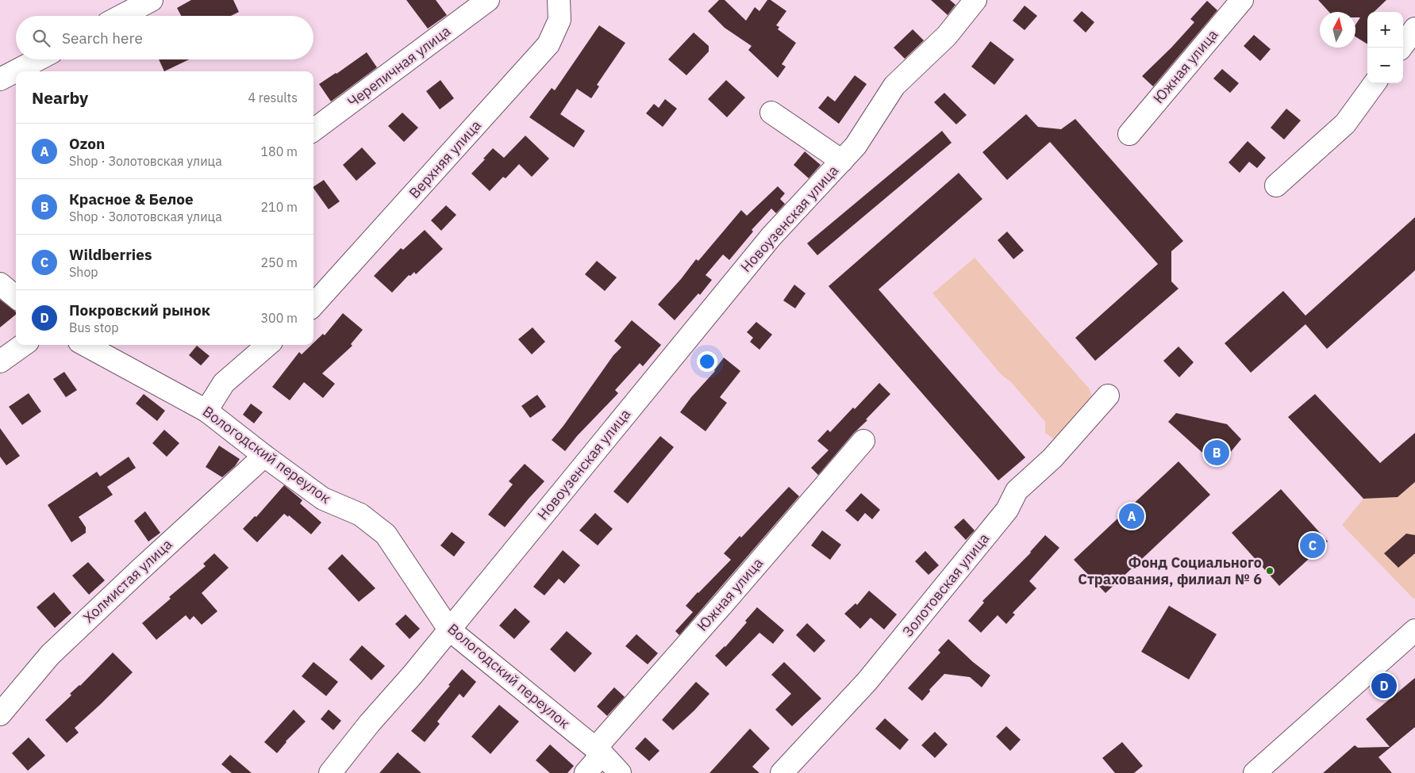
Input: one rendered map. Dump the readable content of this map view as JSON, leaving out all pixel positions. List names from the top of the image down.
{
  "streets": {
    "street": [
      "Черепичная улица",
      "Южная улица",
      "Верхняя улица",
      "Новоузенская улица",
      "Вологодский переулок",
      "Холмистая улица",
      "Золотовская улица"
    ]
  },
  "crossings": [
    ["Южная улица", "Вологодский переулок"],
    ["Новоузенская улица", "Вологодский переулок"],
    ["Вологодский переулок", "Холмистая улица"]
  ],
  "places": ["Фонд Социального Страхования, филиал № 6"],
  "north": "top",
  "page": {
    "map_buttons": ["+", "−"],
    "search": "Search here",
    "heading": ["Nearby", "4 results"],
    "list": [
      {
        "mark": "A",
        "name": "Ozon",
        "note": "Shop · Золотовская улица",
        "value": "180 m"
      },
      {
        "mark": "B",
        "name": "Красное & Белое",
        "note": "Shop · Золотовская улица",
        "value": "210 m"
      },
      {
        "mark": "C",
        "name": "Wildberries",
        "note": "Shop",
        "value": "250 m"
      },
      {
        "mark": "D",
        "name": "Покровский рынок",
        "note": "Bus stop",
        "value": "300 m"
      }
    ],
    "pins": [
      "B",
      "A",
      "C",
      "D"
    ]
  }
}
